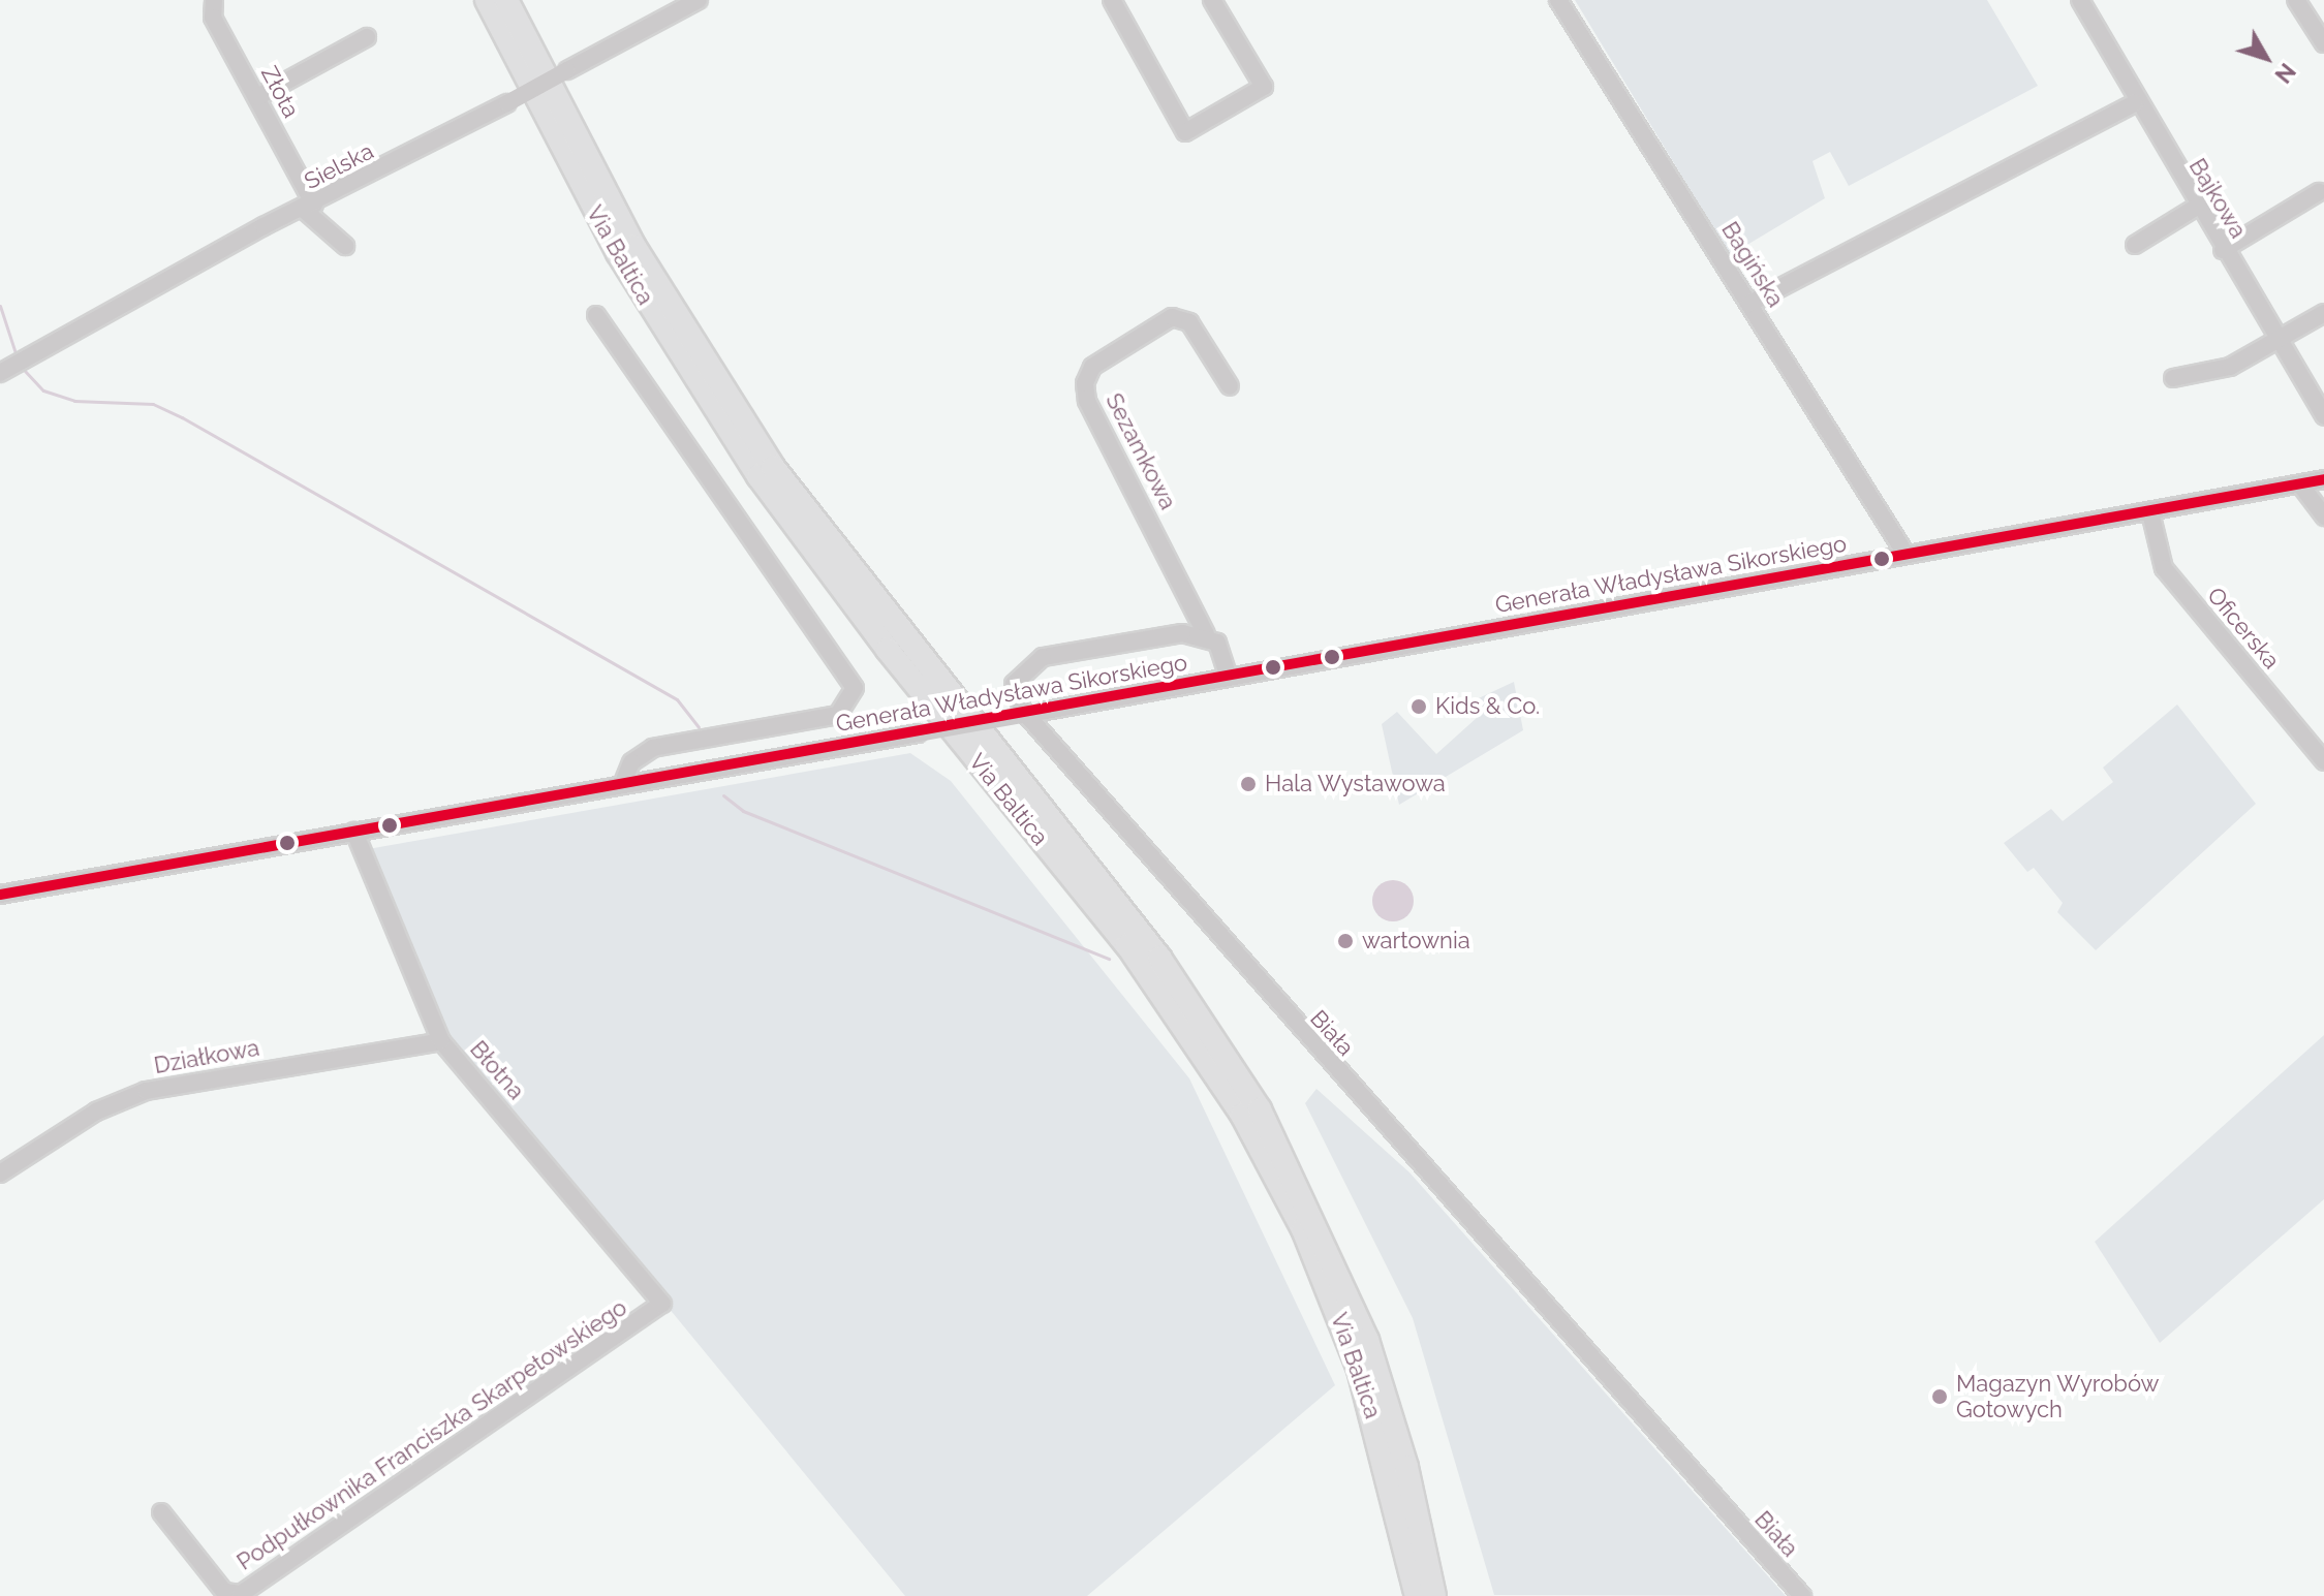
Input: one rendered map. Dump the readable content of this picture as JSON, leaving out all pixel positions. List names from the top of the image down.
{
  "streets": {
    "highway": ["Via Baltica"],
    "street": [
      "Złota",
      "Sielska",
      "Bajkowa",
      "Bagińska",
      "Sezamkowa",
      "Generała Władysława Sikorskiego",
      "Oficerska",
      "Biała",
      "Działkowa",
      "Błotna",
      "Podpułkownika Franciszka Skarpetowskiego"
    ]
  },
  "crossings": [
    ["Złota", "Sielska"],
    ["Bagińska", "Generała Władysława Sikorskiego"],
    ["Sezamkowa", "Biała"],
    ["Generała Władysława Sikorskiego", "Oficerska"],
    ["Generała Władysława Sikorskiego", "Błotna"],
    ["Działkowa", "Błotna"],
    ["Błotna", "Podpułkownika Franciszka Skarpetowskiego"]
  ],
  "places": [
    "Kids & Co.",
    "Hala Wystawowa",
    "wartownia",
    "Magazyn Wyrobów Gotowych"
  ],
  "north": "bottom right"
}
